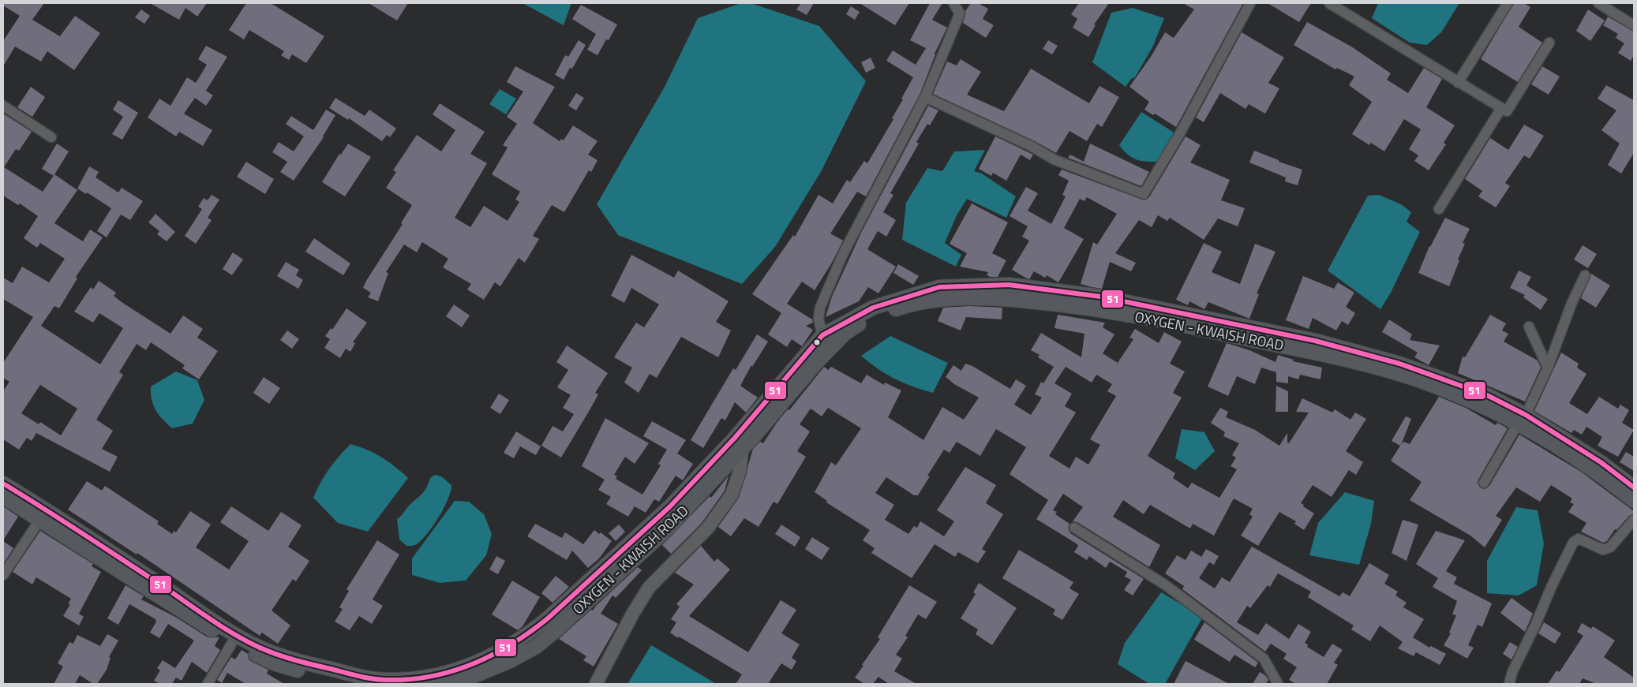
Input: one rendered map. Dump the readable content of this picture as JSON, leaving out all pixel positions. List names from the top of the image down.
{
  "streets": {
    "main road": ["OXYGEN - KWAISH ROAD"]
  },
  "lines": ["transit line 51"]
}
